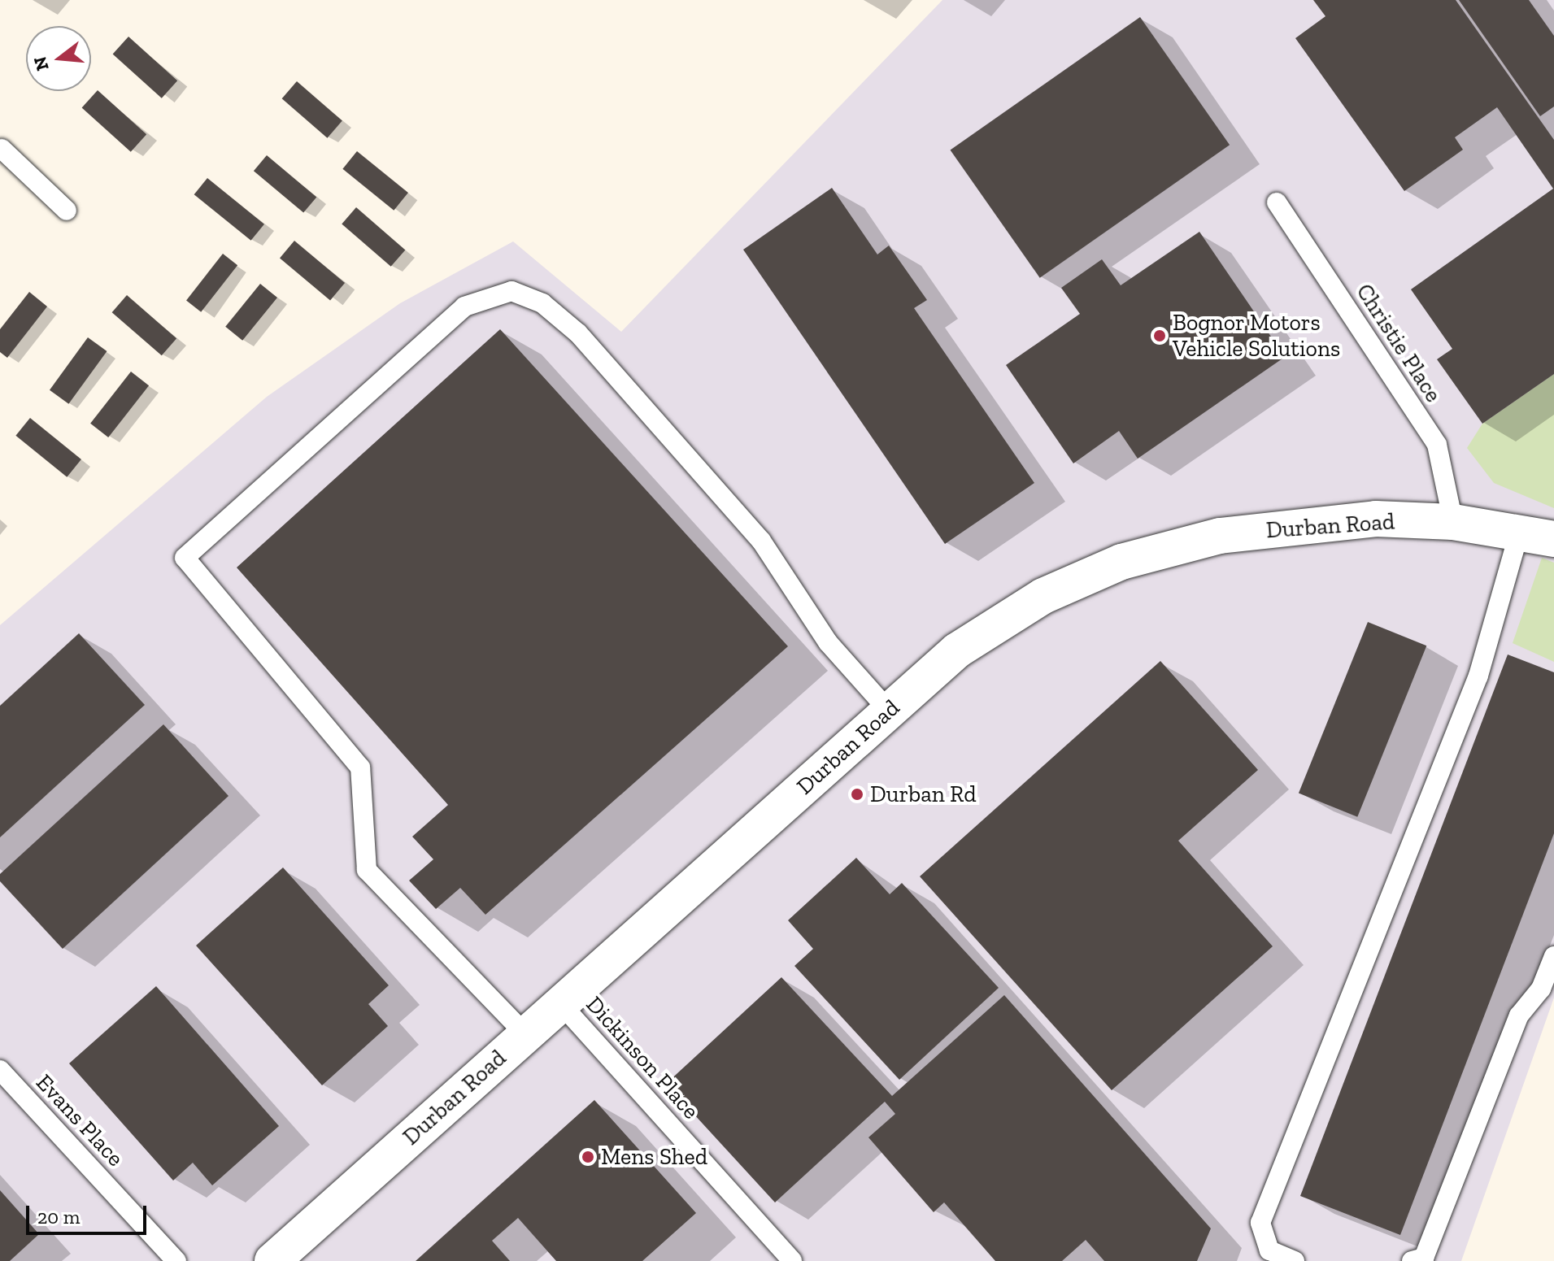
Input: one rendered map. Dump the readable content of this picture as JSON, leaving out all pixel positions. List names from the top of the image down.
{
  "streets": {
    "street": ["Durban Road"],
    "lane": ["Christie Place", "Dickinson Place", "Evans Place"]
  },
  "crossings": [
    ["Christie Place", "Durban Road"],
    ["Durban Road", "Dickinson Place"]
  ],
  "places": ["Bognor Motors Vehicle Solutions", "Durban Rd", "Mens Shed"],
  "scale_bar": "20 m",
  "north": "left"
}
